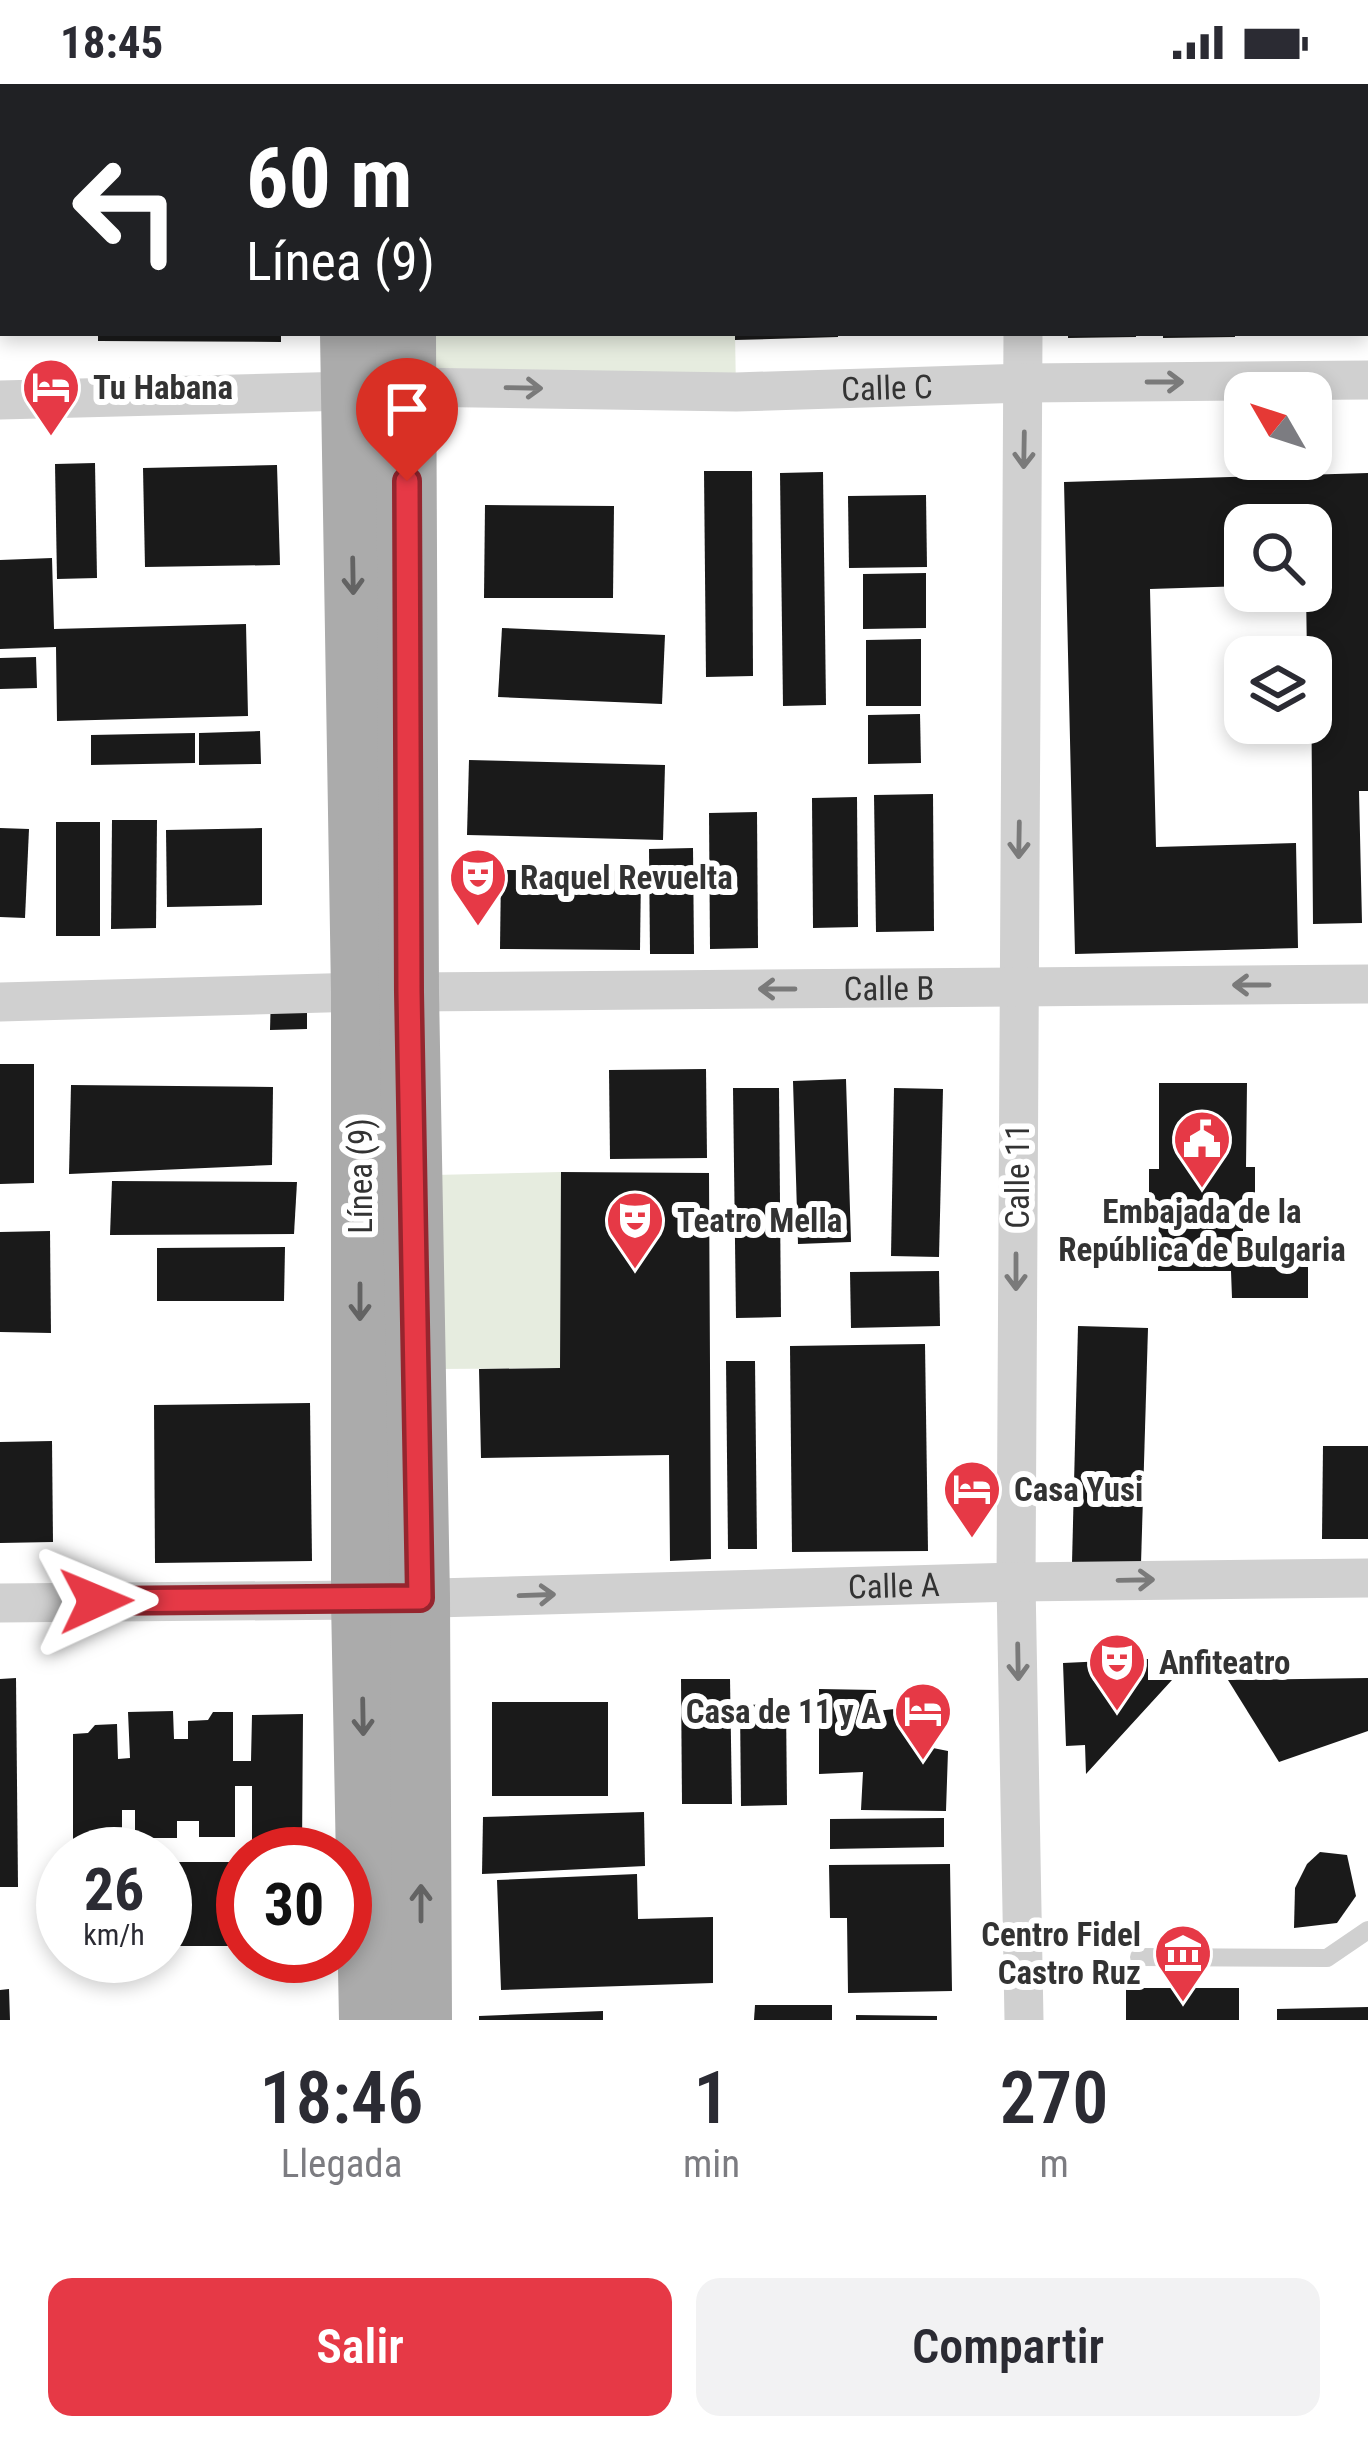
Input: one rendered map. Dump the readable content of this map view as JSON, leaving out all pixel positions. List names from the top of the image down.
{
  "streets": {
    "main road": ["Línea (9)"],
    "street": [
      "Calle C",
      "Calle B",
      "Calle 11",
      "Calle A"
    ]
  },
  "crossings": [
    ["Calle C", "Línea (9)"],
    ["Calle C", "Calle 11"],
    ["Calle B", "Línea (9)"],
    ["Calle B", "Calle 11"],
    ["Línea (9)", "Calle A"],
    ["Calle 11", "Calle A"]
  ],
  "one_way": [
    "Calle C",
    "Calle B",
    "Calle 11",
    "Calle A"
  ],
  "places": {
    "hotel": ["Tu Habana", "Casa Yusi", "Casa de 11 y A"],
    "theatre": ["Raquel Revuelta", "Teatro Mella", "Anfiteatro"],
    "public building": ["Embajada de la República de Bulgaria"],
    "museum": ["Centro Fidel Castro Ruz"]
  },
  "north": "top left",
  "page": {
    "status": "18:45",
    "turn": ["60 m", "Línea (9)"],
    "speed": "26 km/h",
    "limit": "30",
    "eta": [
      "18:46",
      "Llegada",
      "1",
      "min",
      "270",
      "m"
    ],
    "buttons": ["Salir", "Compartir"]
  }
}
